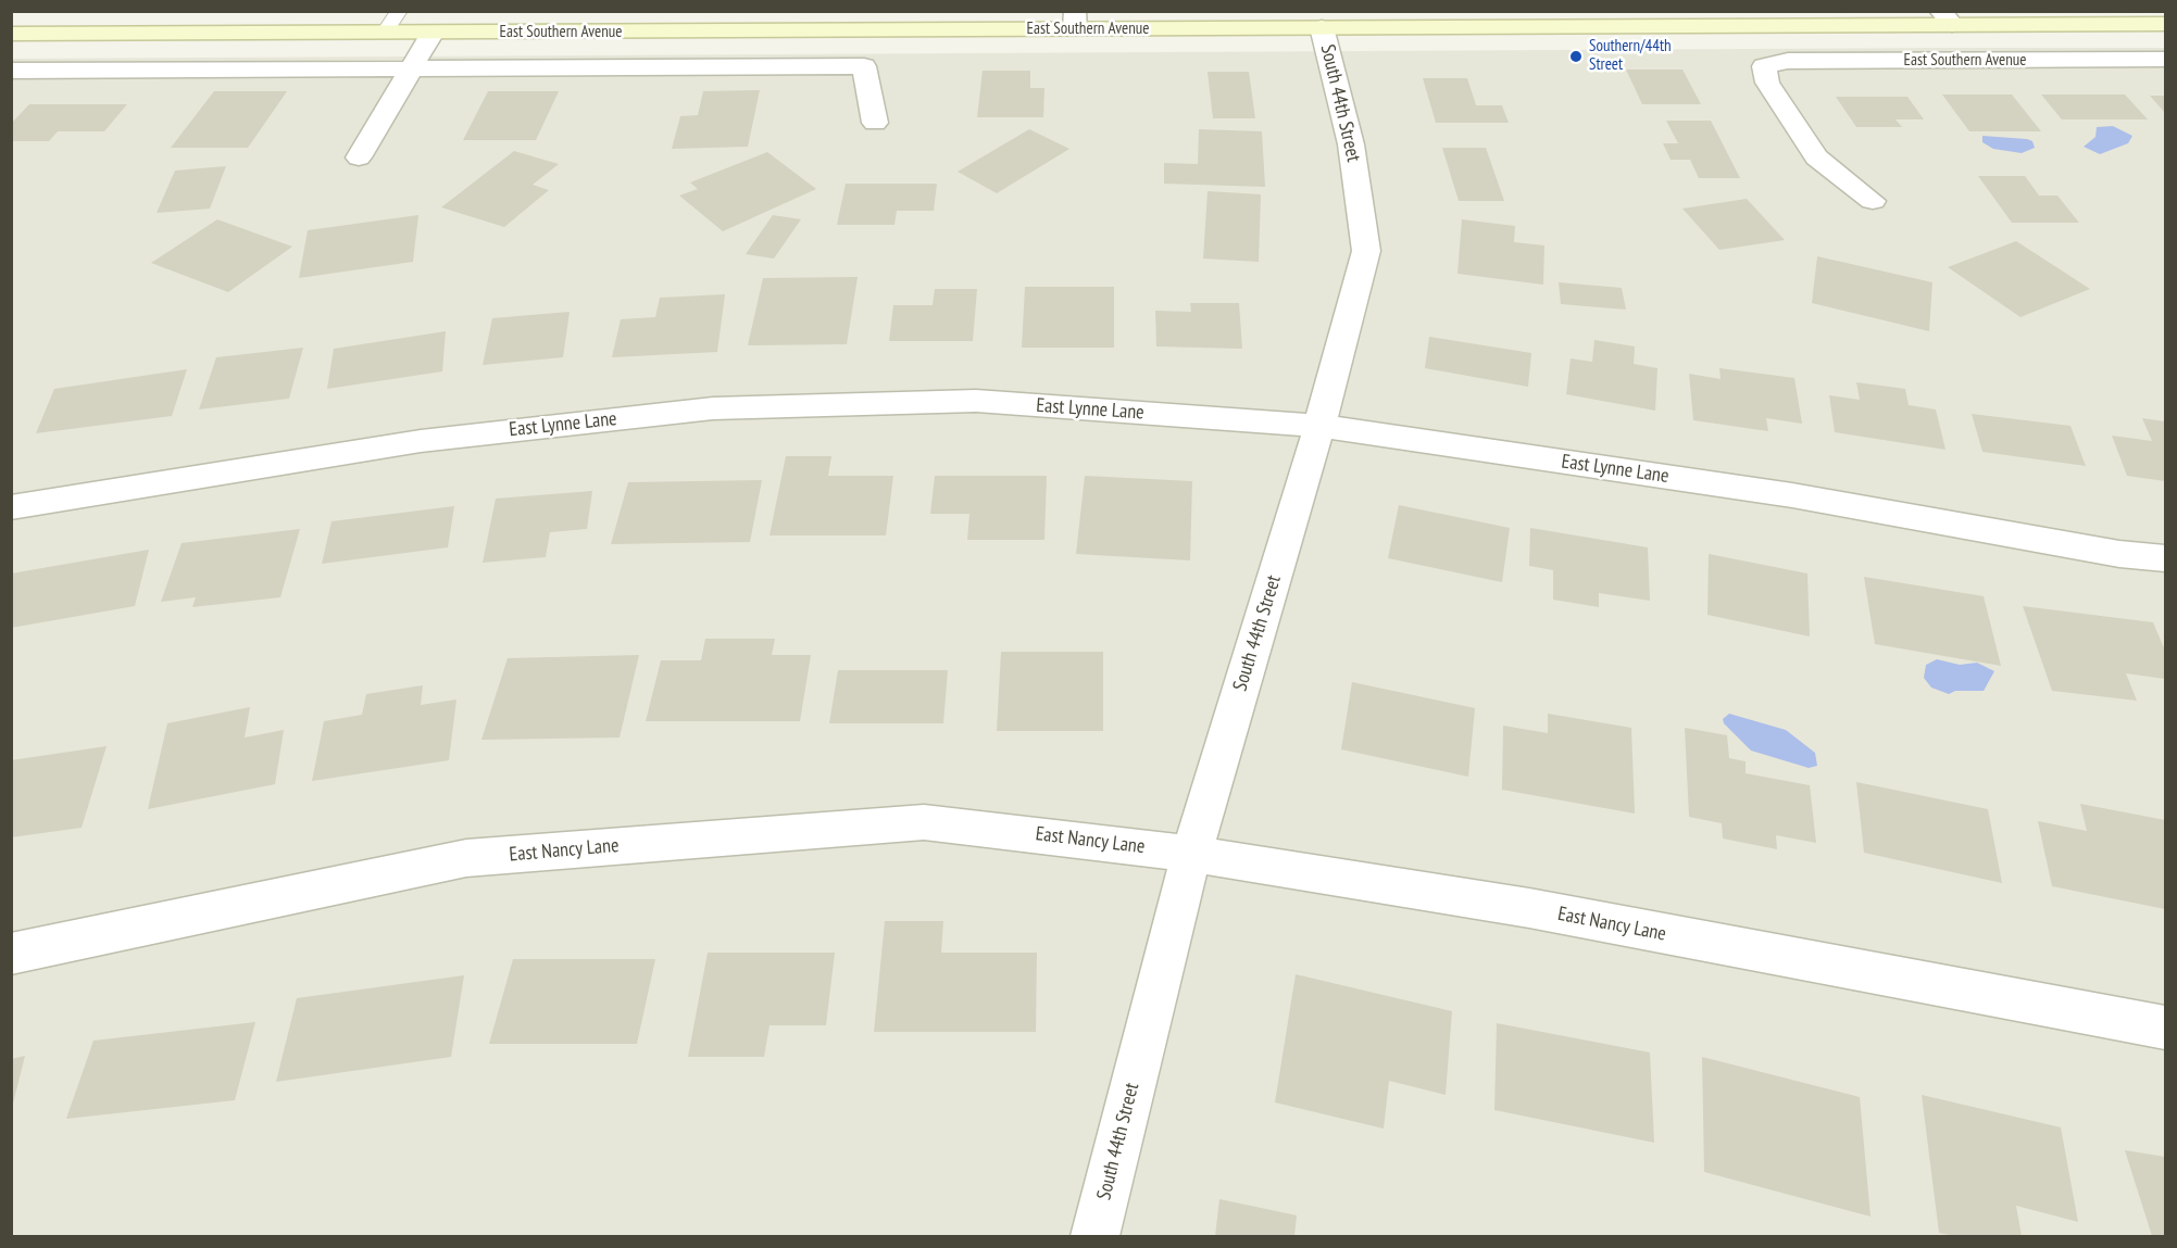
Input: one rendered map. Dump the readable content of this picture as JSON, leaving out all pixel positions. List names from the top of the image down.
{
  "streets": {
    "main road": ["East Southern Avenue"],
    "street": ["South 44th Street", "East Lynne Lane", "East Nancy Lane"]
  },
  "crossings": [
    ["East Southern Avenue", "South 44th Street"],
    ["South 44th Street", "East Lynne Lane"],
    ["South 44th Street", "East Nancy Lane"]
  ],
  "places": ["Southern/44th Street"]
}
